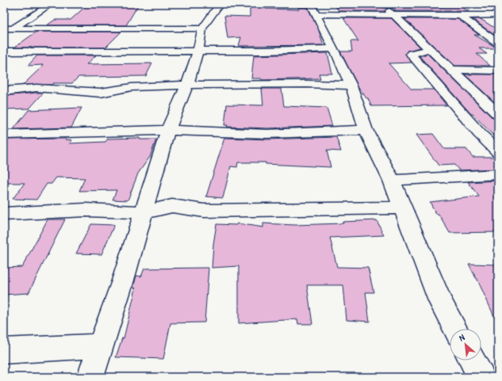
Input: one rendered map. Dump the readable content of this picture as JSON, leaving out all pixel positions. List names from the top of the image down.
{
  "north": "top left"
}
